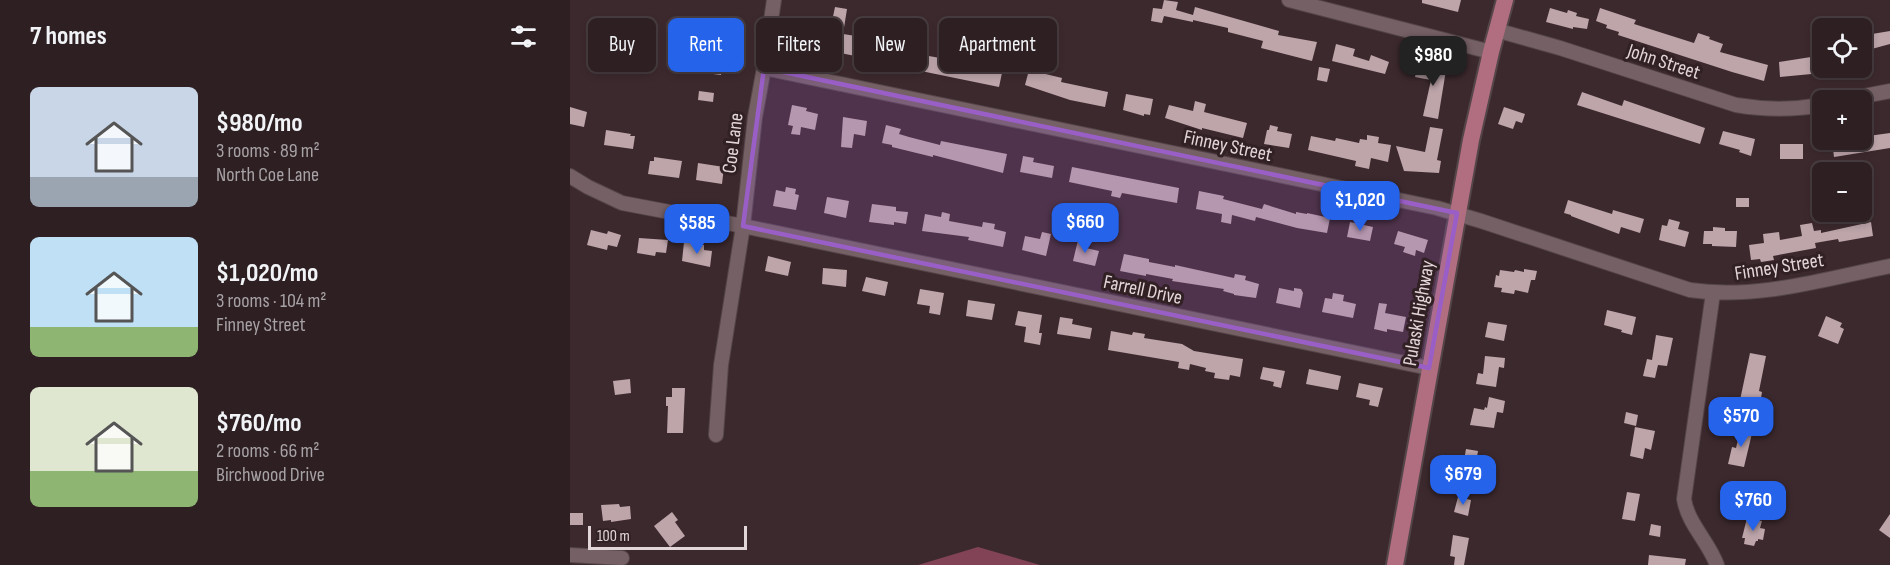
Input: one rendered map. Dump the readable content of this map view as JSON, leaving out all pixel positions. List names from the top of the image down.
{
  "streets": {
    "main road": ["Pulaski Highway"],
    "street": [
      "John Street",
      "Coe Lane",
      "Finney Street",
      "Farrell Drive"
    ]
  },
  "crossings": [
    ["John Street", "Pulaski Highway"],
    ["Coe Lane", "Farrell Drive"],
    ["Finney Street", "Pulaski Highway"],
    ["Farrell Drive", "Pulaski Highway"]
  ],
  "scale_bar": "100 m",
  "page": {
    "heading": "7 homes",
    "map_buttons": ["+", "−"],
    "chip": [
      "Buy",
      "Rent",
      "Filters",
      "New",
      "Apartment"
    ],
    "price": [
      "$980",
      "$1,020",
      "$660",
      "$585",
      "$570",
      "$679",
      "$760"
    ],
    "list": [
      {
        "name": "$980/mo",
        "note": "3 rooms · 89 m² · North Coe Lane"
      },
      {
        "name": "$1,020/mo",
        "note": "3 rooms · 104 m² · Finney Street"
      },
      {
        "name": "$760/mo",
        "note": "2 rooms · 66 m² · Birchwood Drive"
      }
    ],
    "scale": "100 m"
  }
}
